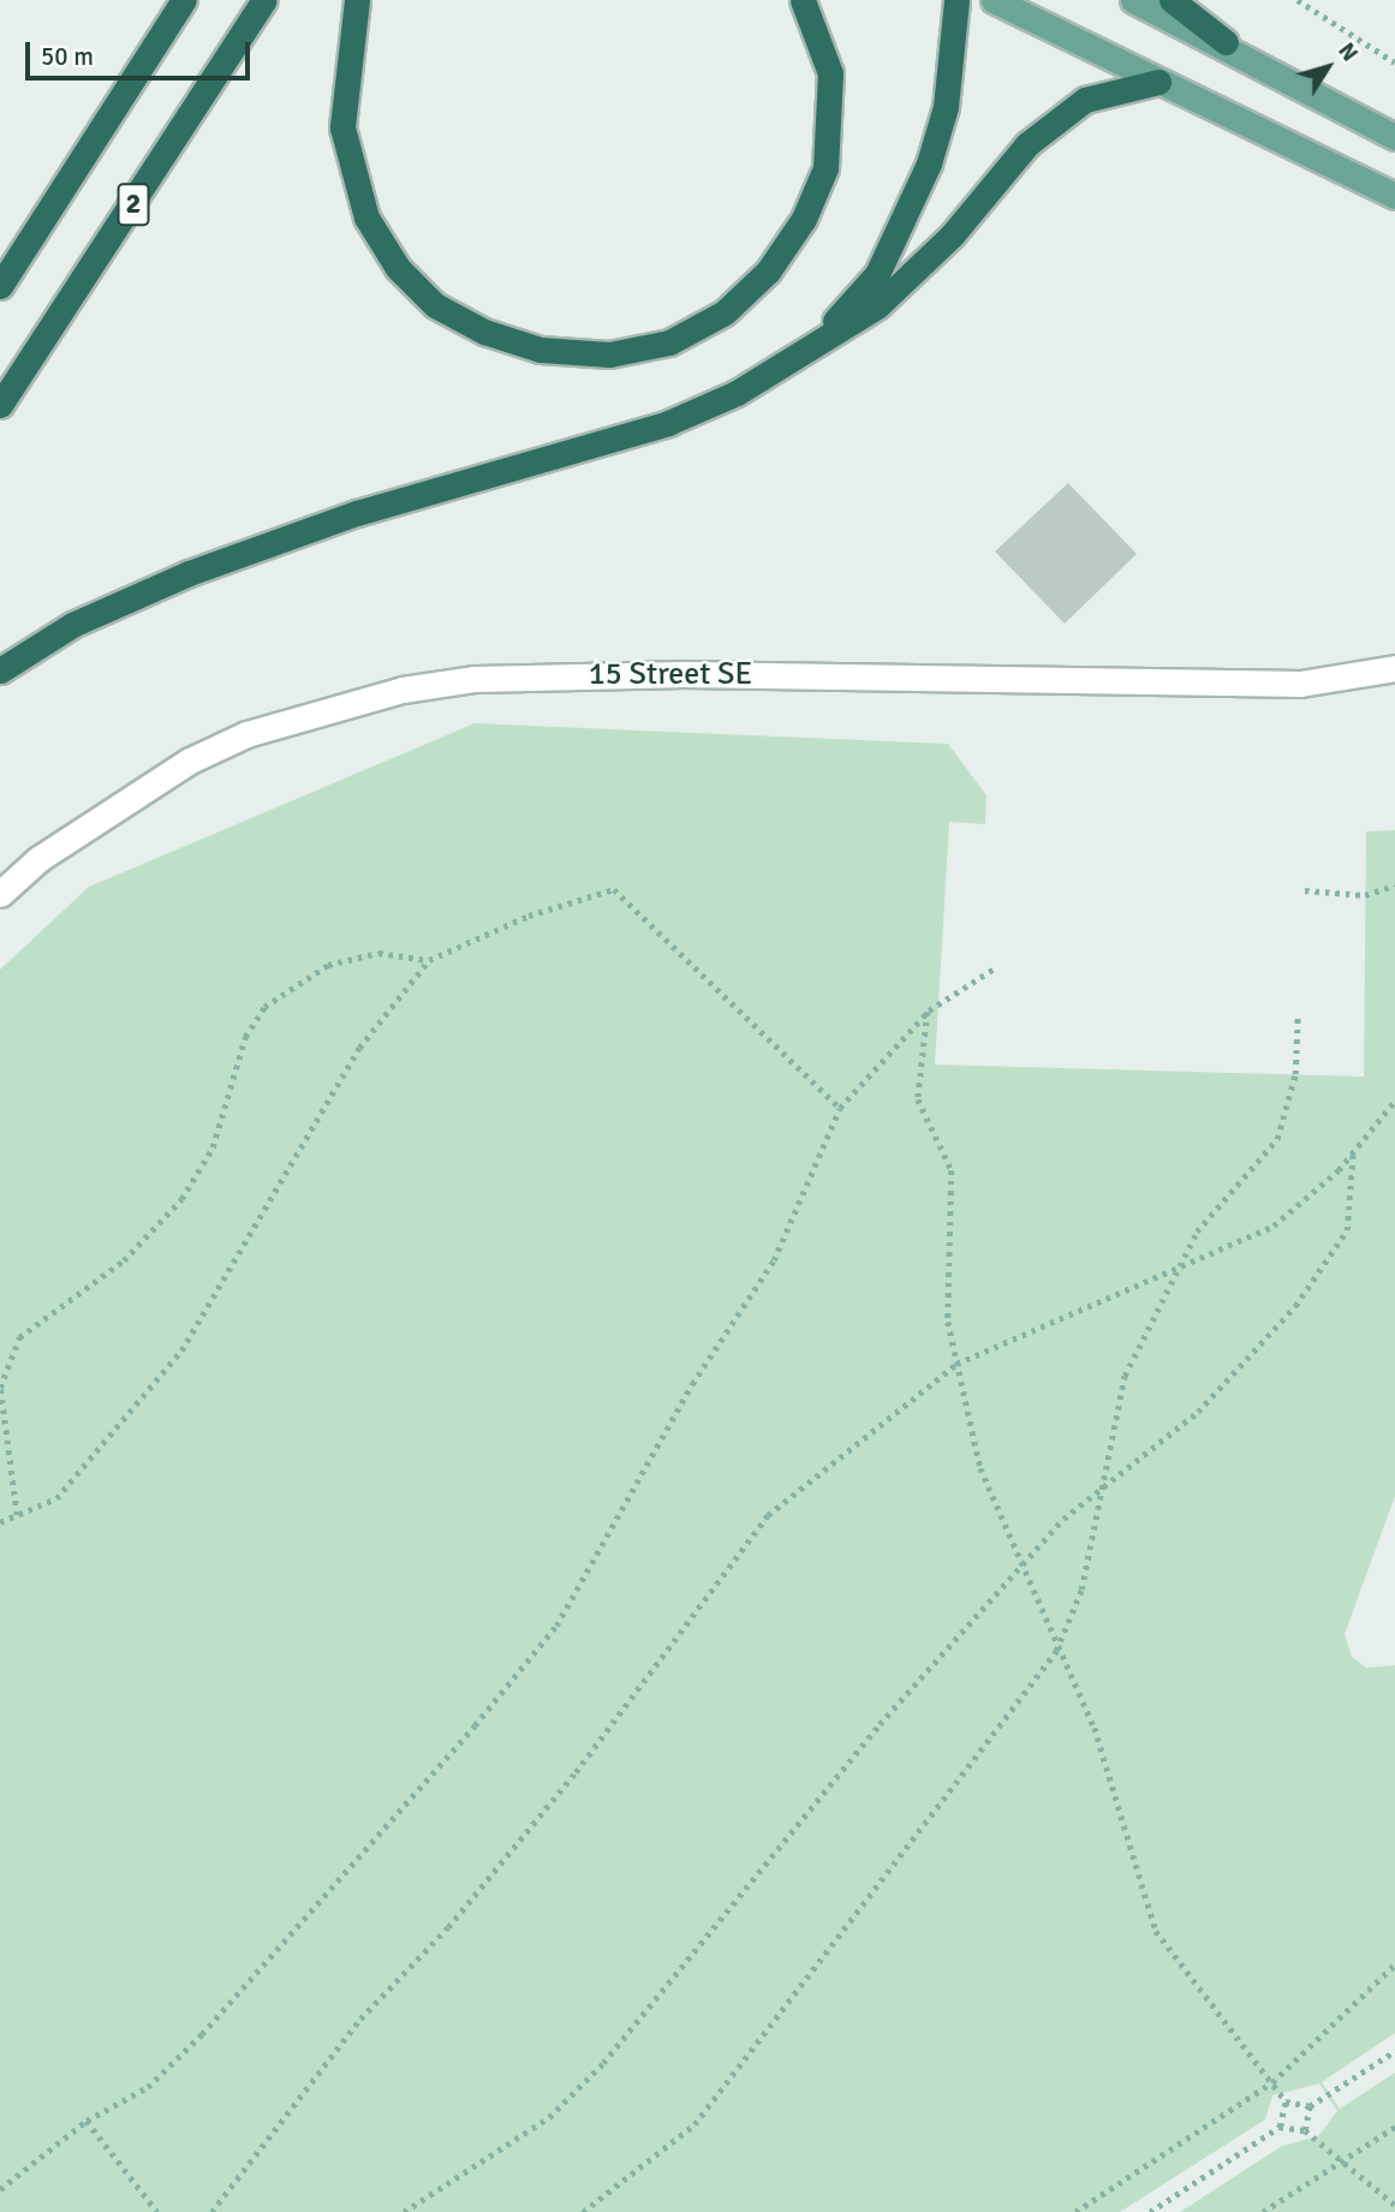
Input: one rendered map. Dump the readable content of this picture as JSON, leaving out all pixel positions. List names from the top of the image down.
{
  "streets": {
    "highway": ["2"],
    "street": ["15 Street SE"]
  },
  "scale_bar": "50 m",
  "north": "top right"
}
